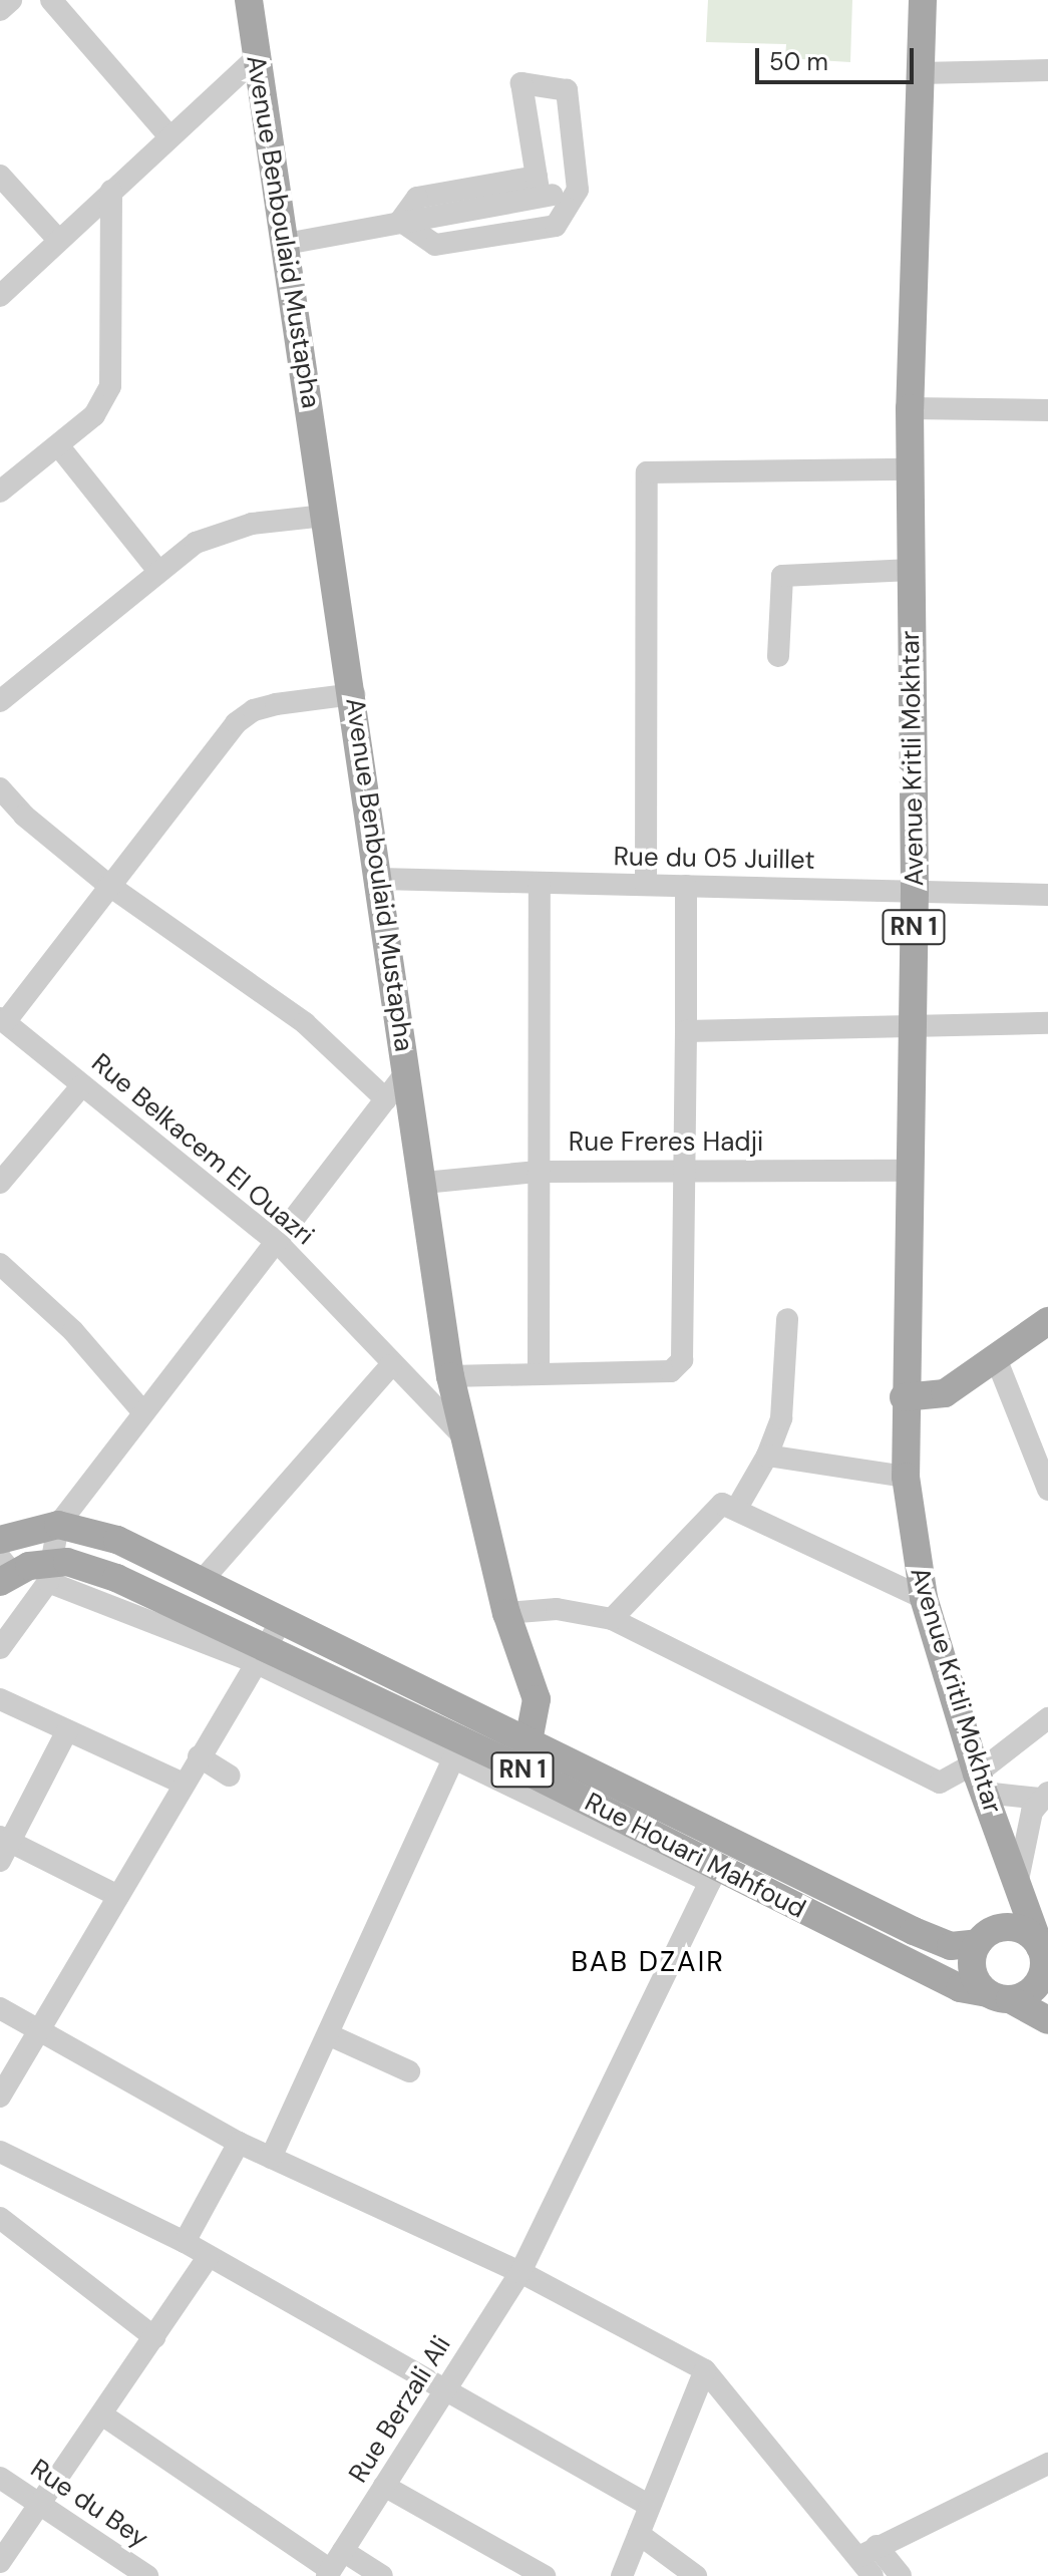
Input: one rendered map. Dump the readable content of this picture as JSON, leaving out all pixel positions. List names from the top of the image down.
{
  "streets": {
    "main road": [
      "Avenue Benboulaid Mustapha",
      "Avenue Kritli Mokhtar",
      "RN 1",
      "Rue Houari Mahfoud"
    ],
    "street": [
      "Rue du 05 Juillet",
      "Rue Freres Hadji",
      "Rue Belkacem El Ouazri",
      "Rue Berzali Ali",
      "Rue du Bey"
    ]
  },
  "crossings": [
    ["Avenue Benboulaid Mustapha", "Rue du 05 Juillet"],
    ["Avenue Benboulaid Mustapha", "Rue Freres Hadji"],
    ["Avenue Benboulaid Mustapha", "Rue Belkacem El Ouazri"],
    ["Avenue Benboulaid Mustapha", "Rue Houari Mahfoud"],
    ["Avenue Kritli Mokhtar", "Rue du 05 Juillet"],
    ["Avenue Kritli Mokhtar", "RN 1"],
    ["Avenue Kritli Mokhtar", "Rue Freres Hadji"],
    ["RN 1", "Rue Houari Mahfoud"],
    ["Rue Houari Mahfoud", "Rue Berzali Ali"]
  ],
  "districts": ["BAB DZAIR"],
  "scale_bar": "50 m"
}
